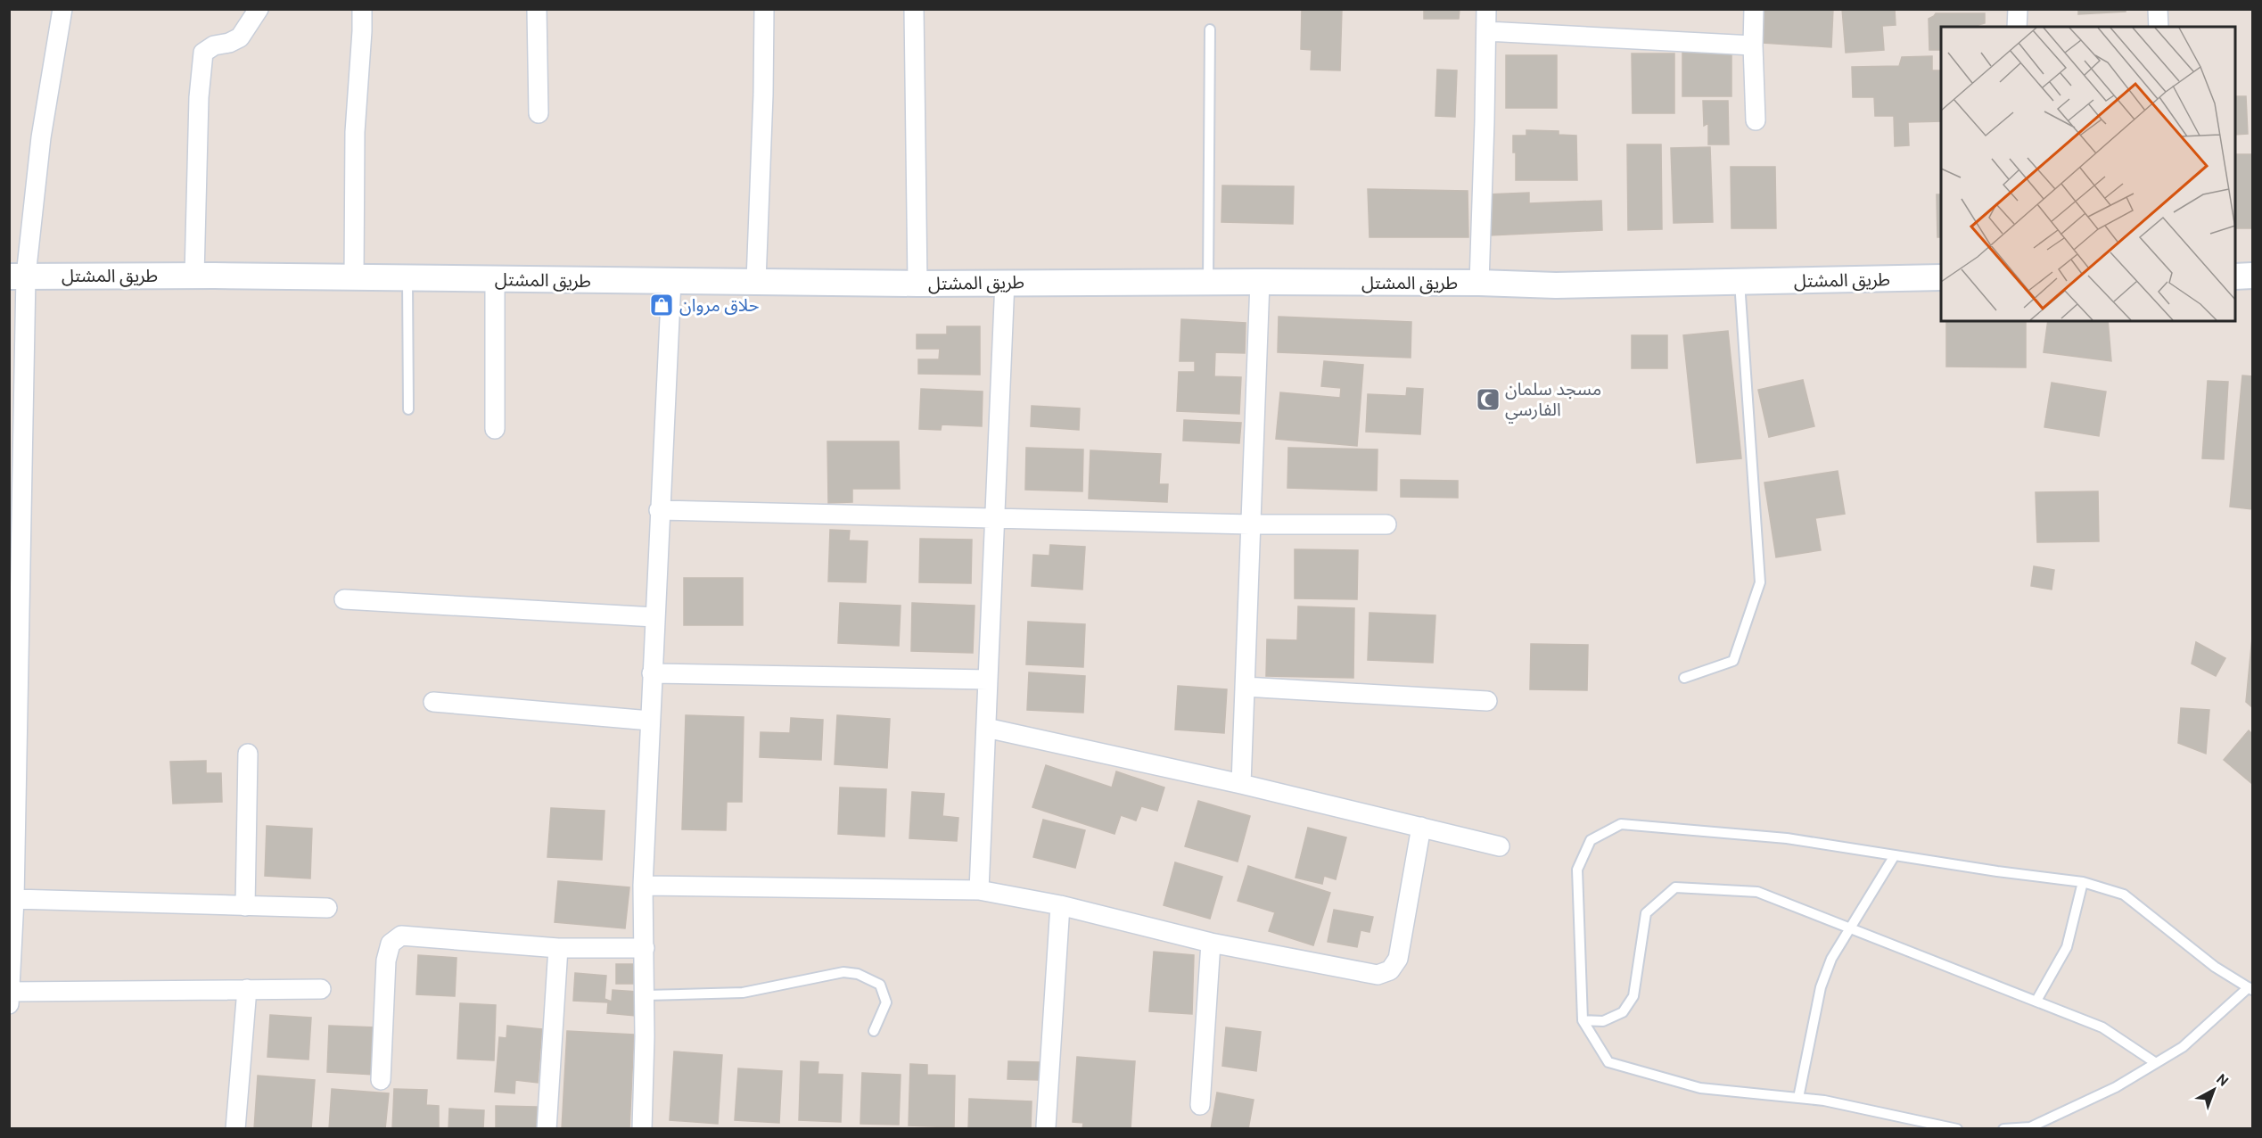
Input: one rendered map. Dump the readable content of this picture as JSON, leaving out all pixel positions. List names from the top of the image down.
{
  "streets": {
    "main road": ["طريق المشتل"]
  },
  "places": {
    "shop": ["حلاق مروان"],
    "mosque": ["مسجد سلمان الفارسي"]
  },
  "north": "top right"
}
